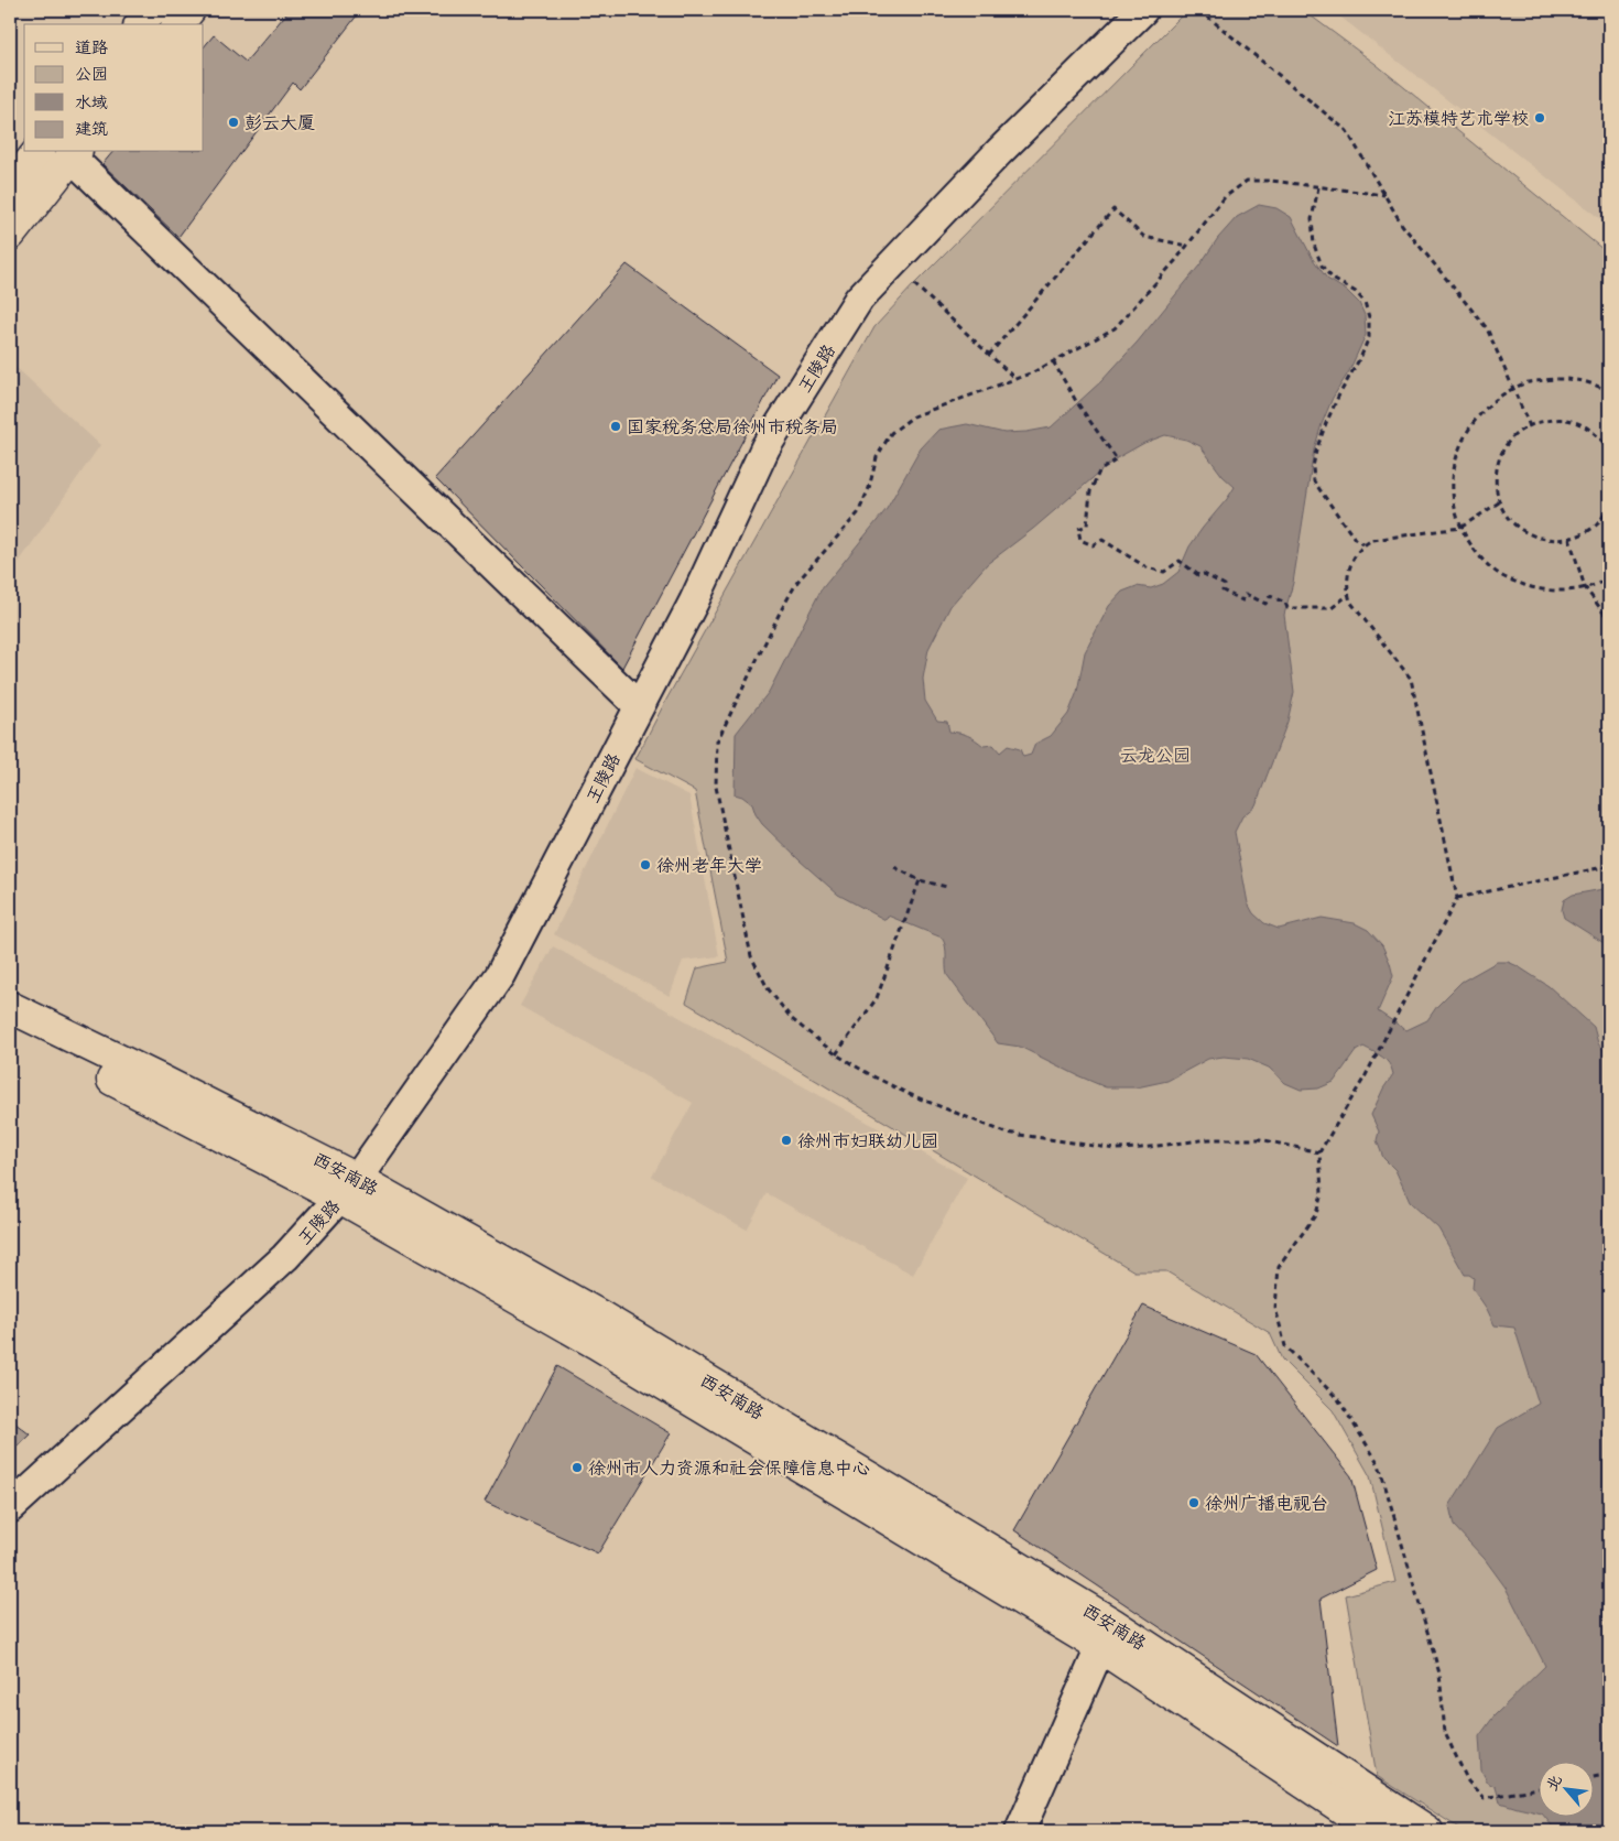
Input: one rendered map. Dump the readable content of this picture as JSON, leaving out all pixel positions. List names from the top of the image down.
{
  "streets": {
    "main road": ["西安南路"],
    "street": ["王陵路"]
  },
  "crossings": [
    ["王陵路", "西安南路"]
  ],
  "parks": ["云龙公园"],
  "places": [
    "江苏模特艺术学校",
    "彭云大厦",
    "国家税务总局徐州市税务局",
    "徐州老年大学",
    "徐州市妇联幼儿园",
    "徐州市人力资源和社会保障信息中心",
    "徐州广播电视台"
  ],
  "legend": [
    "道路",
    "公园",
    "水域",
    "建筑"
  ],
  "north": "top left"
}
